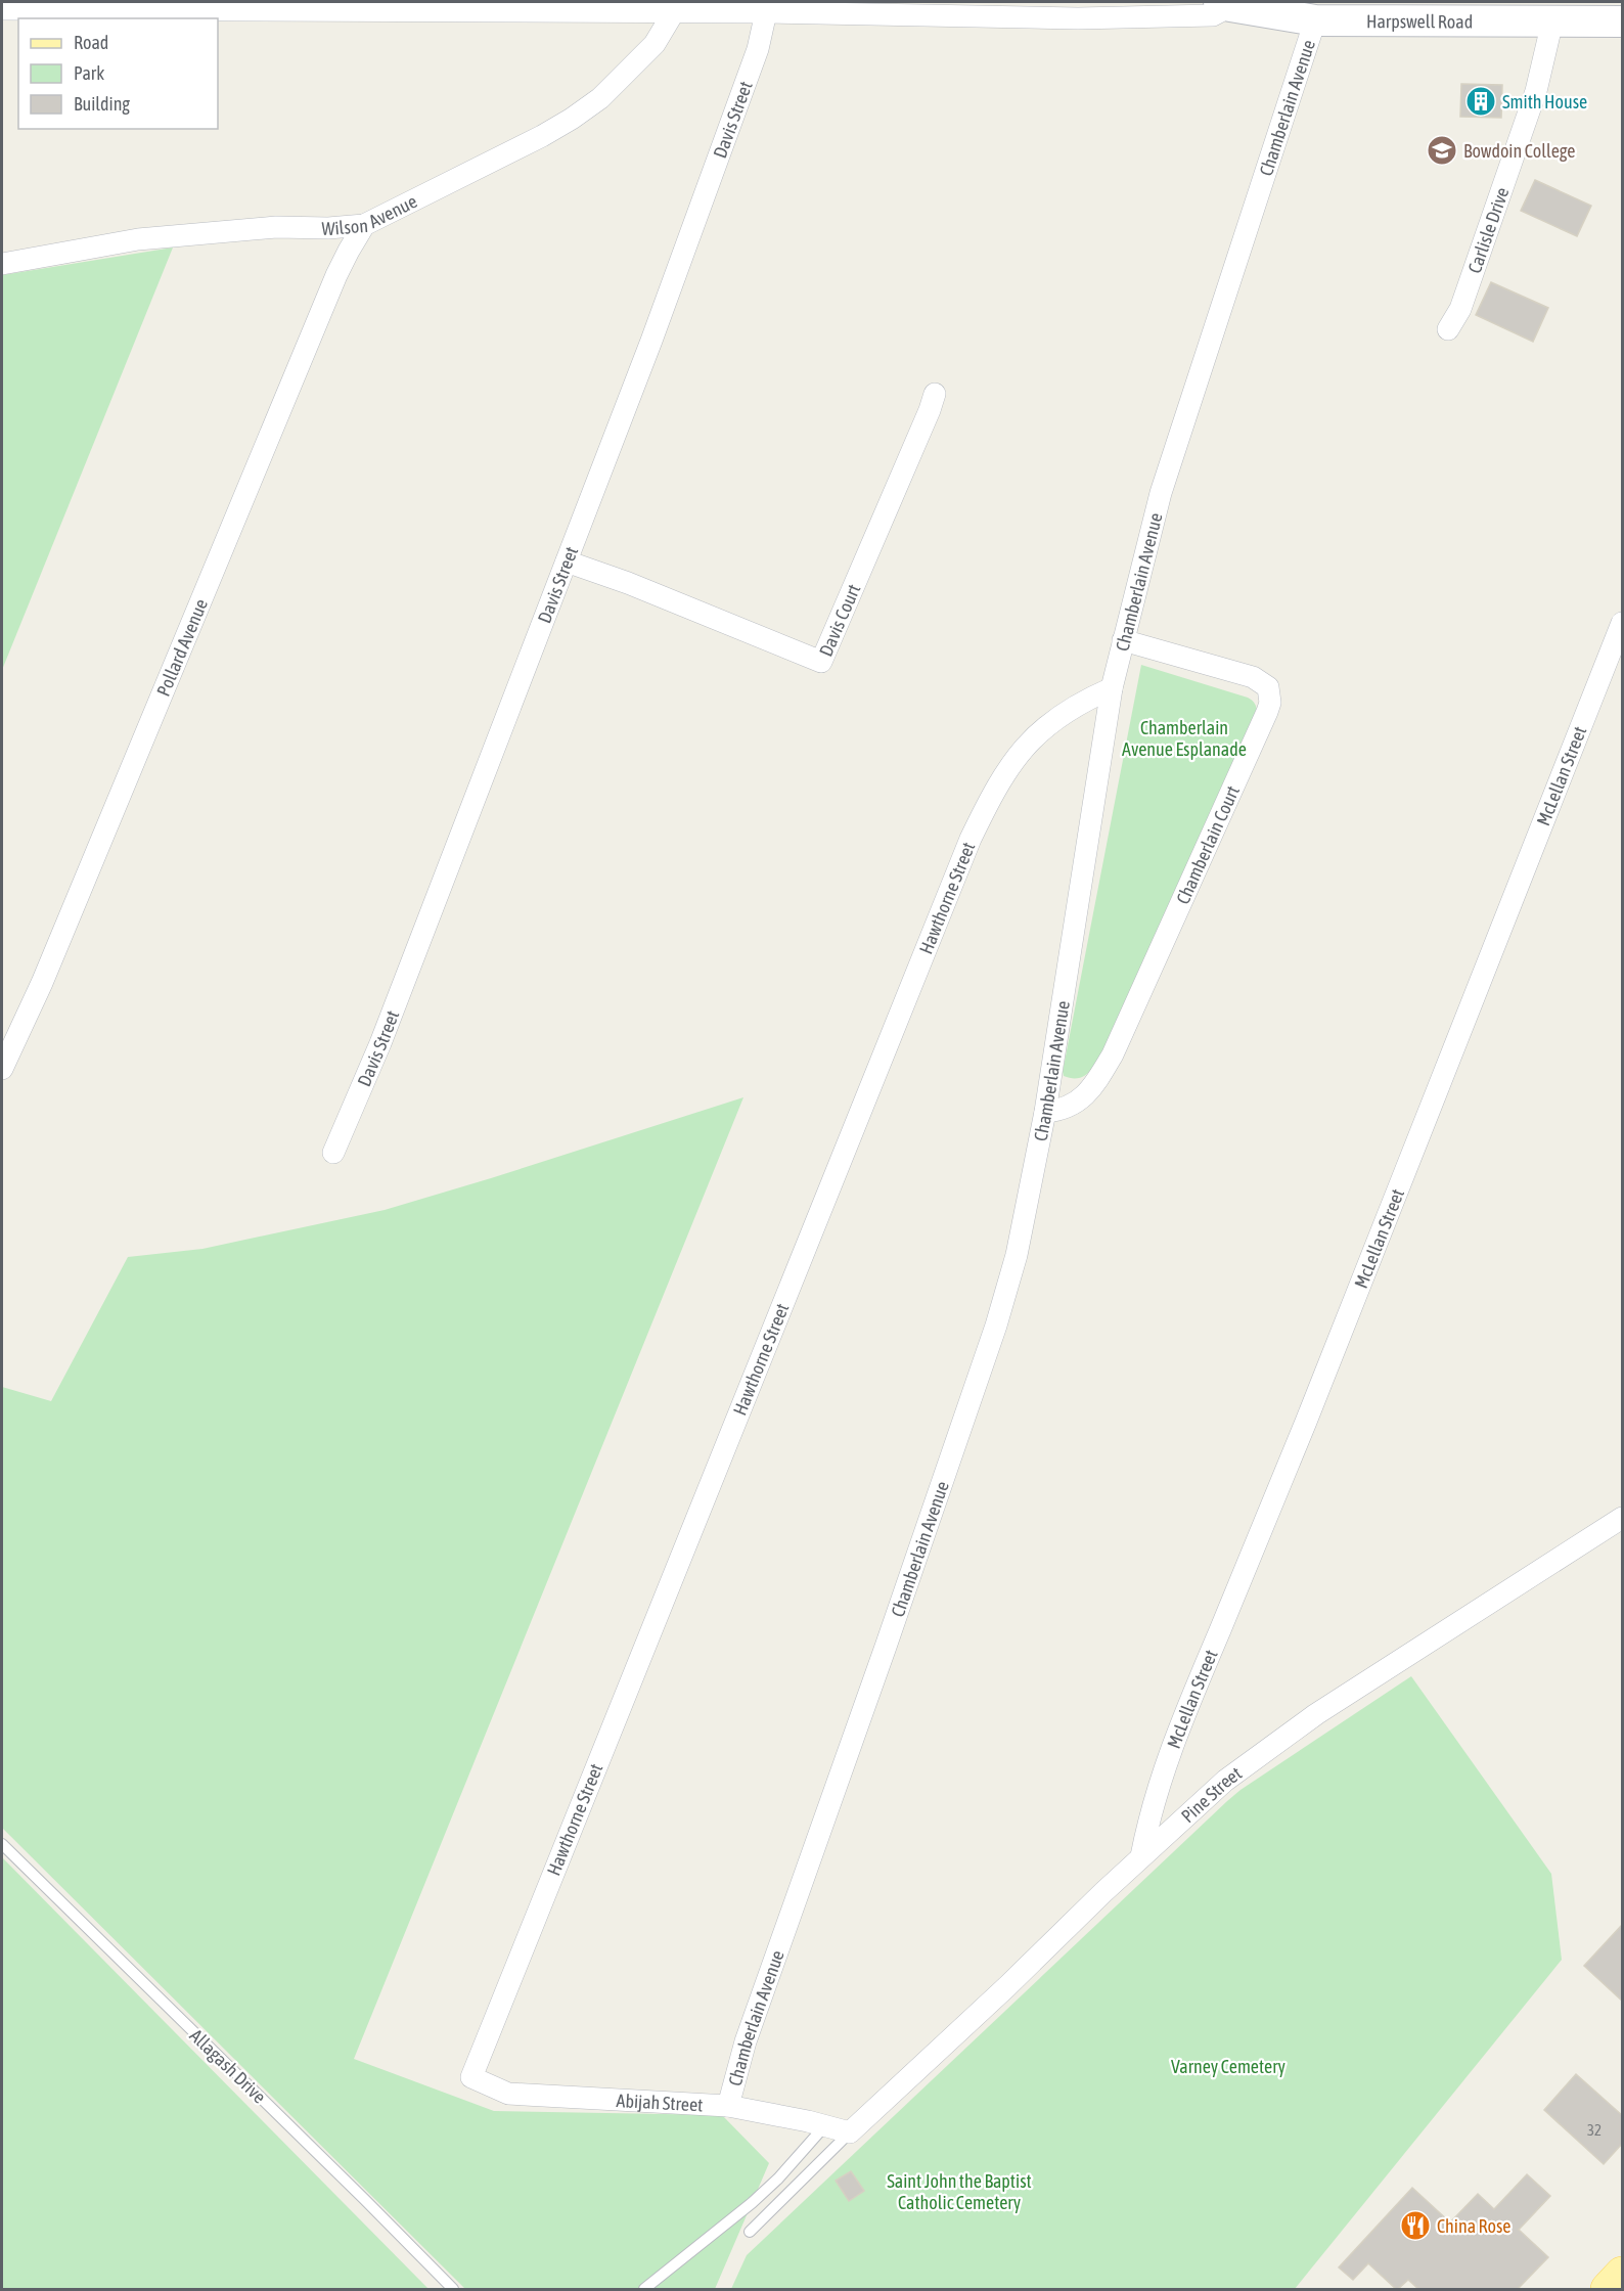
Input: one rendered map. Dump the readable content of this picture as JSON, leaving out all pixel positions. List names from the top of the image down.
{
  "streets": {
    "main road": ["Harpswell Road"],
    "street": [
      "Chamberlain Avenue",
      "Davis Street",
      "Wilson Avenue",
      "Carlisle Drive",
      "Davis Court",
      "Pollard Avenue",
      "McLellan Street",
      "Chamberlain Court",
      "Hawthorne Street",
      "Pine Street",
      "Abijah Street"
    ],
    "lane": ["Allagash Drive"]
  },
  "crossings": [
    ["Harpswell Road", "Chamberlain Avenue"],
    ["Harpswell Road", "Carlisle Drive"],
    ["Chamberlain Avenue", "Chamberlain Court"],
    ["Chamberlain Avenue", "Hawthorne Street"],
    ["Chamberlain Avenue", "Abijah Street"],
    ["Davis Street", "Davis Court"],
    ["Wilson Avenue", "Pollard Avenue"],
    ["McLellan Street", "Pine Street"],
    ["Hawthorne Street", "Abijah Street"],
    ["Pine Street", "Abijah Street"]
  ],
  "parks": ["Chamberlain Avenue Esplanade", "Varney Cemetery", "Saint John the Baptist Catholic Cemetery"],
  "places": {
    "building": ["Smith House"],
    "school or university": ["Bowdoin College"],
    "restaurant": ["China Rose"]
  },
  "house_numbers": ["32"],
  "legend": ["Road", "Park", "Building"]
}
